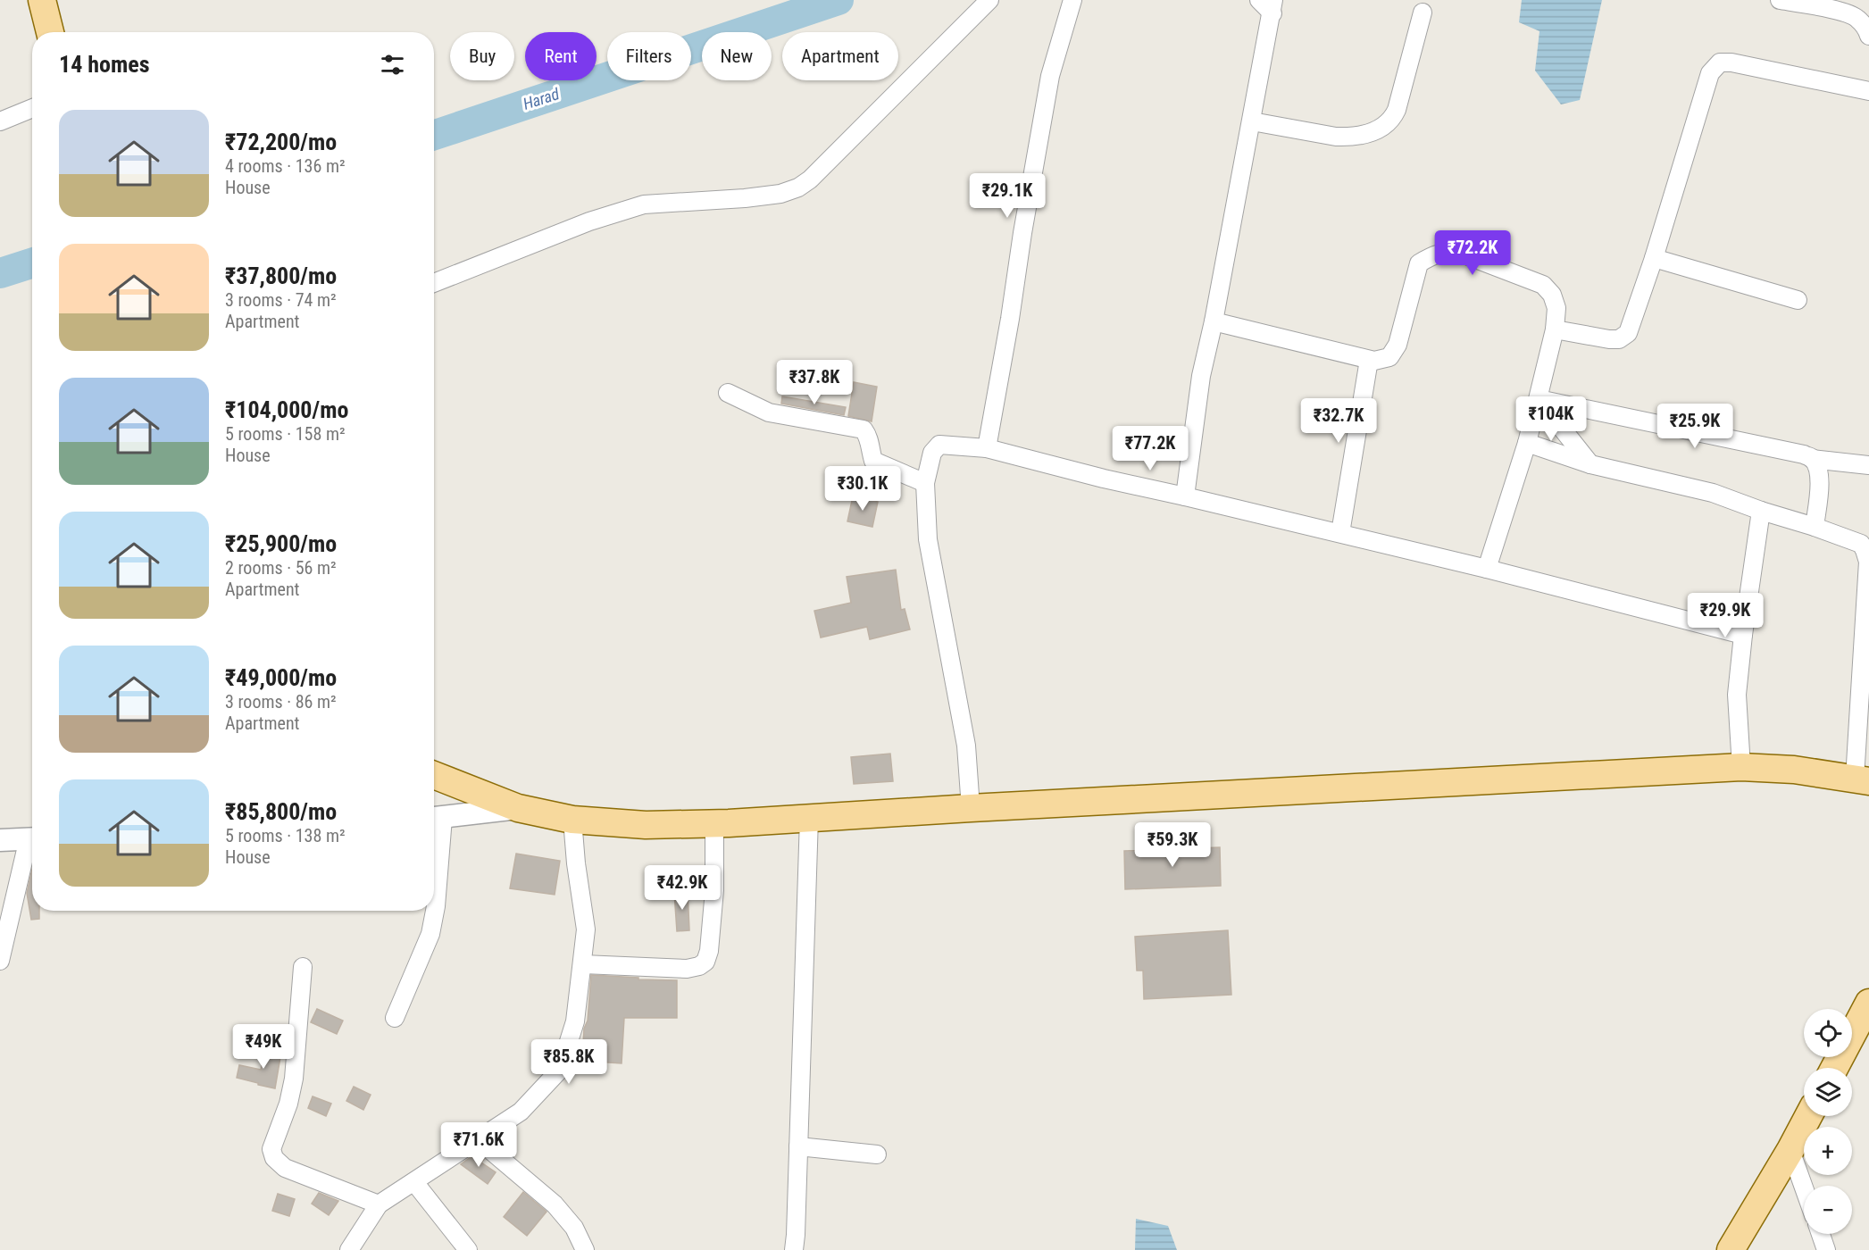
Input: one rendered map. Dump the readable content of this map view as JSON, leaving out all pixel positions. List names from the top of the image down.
{
  "water": ["Harad"],
  "page": {
    "chip": [
      "Buy",
      "Rent",
      "Filters",
      "New",
      "Apartment"
    ],
    "heading": "14 homes",
    "list": [
      {
        "name": "₹72,200/mo",
        "note": "4 rooms · 136 m² · House"
      },
      {
        "name": "₹37,800/mo",
        "note": "3 rooms · 74 m² · Apartment"
      },
      {
        "name": "₹104,000/mo",
        "note": "5 rooms · 158 m² · House"
      },
      {
        "name": "₹25,900/mo",
        "note": "2 rooms · 56 m² · Apartment"
      },
      {
        "name": "₹49,000/mo",
        "note": "3 rooms · 86 m² · Apartment"
      },
      {
        "name": "₹85,800/mo",
        "note": "5 rooms · 138 m² · House"
      }
    ],
    "price": [
      "₹29.1K",
      "₹72.2K",
      "₹37.8K",
      "₹104K",
      "₹32.7K",
      "₹25.9K",
      "₹77.2K",
      "₹30.1K",
      "₹29.9K",
      "₹59.3K",
      "₹42.9K",
      "₹49K",
      "₹85.8K",
      "₹71.6K"
    ],
    "map_buttons": ["+", "−"]
  }
}
